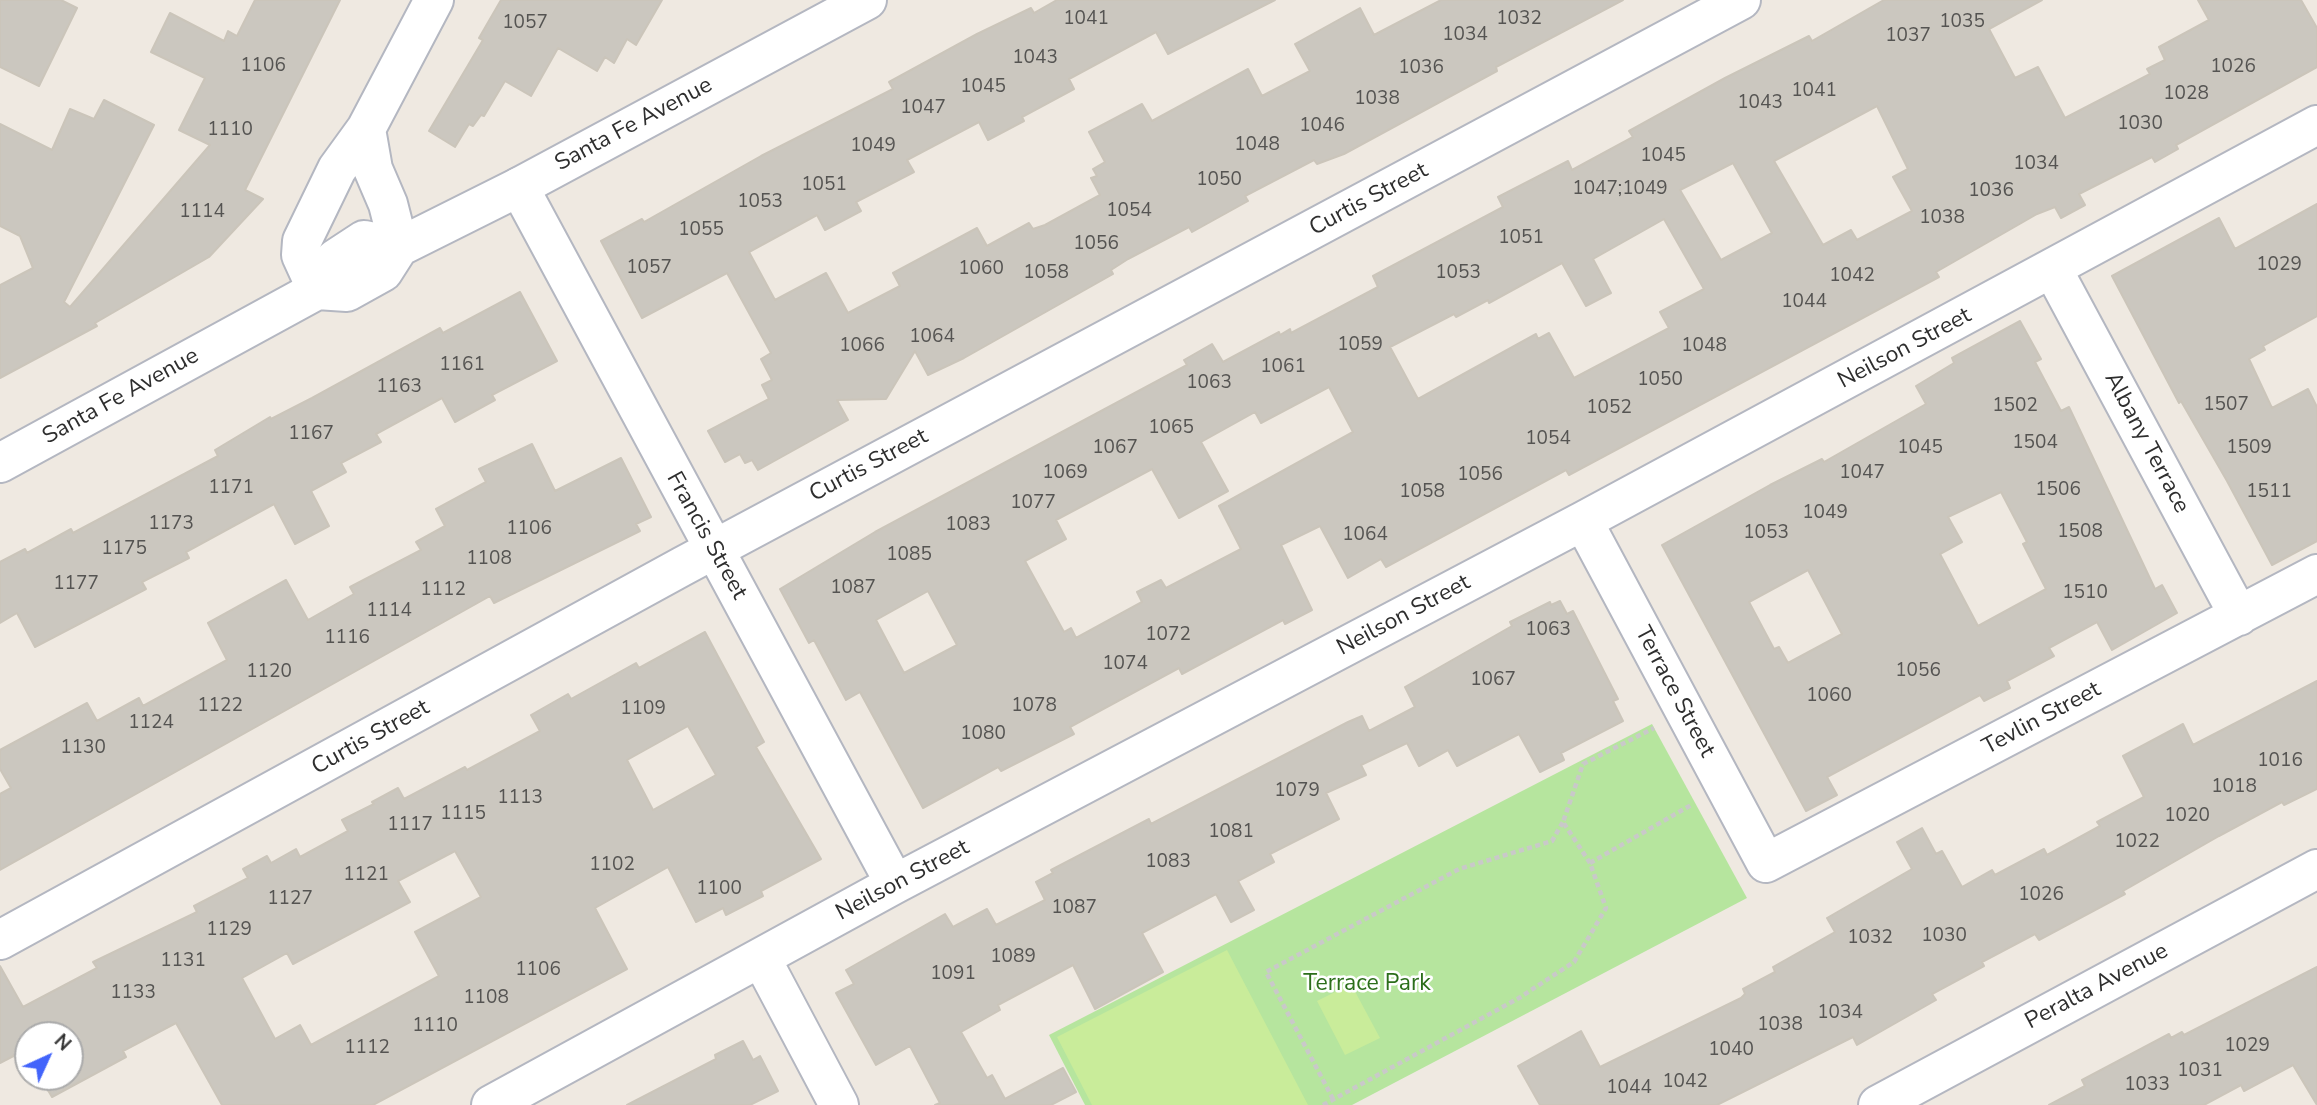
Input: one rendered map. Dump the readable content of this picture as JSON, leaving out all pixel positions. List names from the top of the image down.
{
  "streets": {
    "street": [
      "Santa Fe Avenue",
      "Curtis Street",
      "Neilson Street",
      "Albany Terrace",
      "Francis Street",
      "Terrace Street",
      "Tevlin Street",
      "Peralta Avenue"
    ]
  },
  "crossings": [
    ["Santa Fe Avenue", "Francis Street"],
    ["Curtis Street", "Francis Street"],
    ["Neilson Street", "Albany Terrace"],
    ["Neilson Street", "Francis Street"],
    ["Neilson Street", "Terrace Street"],
    ["Albany Terrace", "Tevlin Street"],
    ["Terrace Street", "Tevlin Street"]
  ],
  "parks": ["Terrace Park"],
  "house_numbers": [
    "1041",
    "1032",
    "1035",
    "1057",
    "1034",
    "1037",
    "1043",
    "1106",
    "1026",
    "1036",
    "1045",
    "1041",
    "1028",
    "1038",
    "1043",
    "1047",
    "1030",
    "1046",
    "1110",
    "1048",
    "1049",
    "1045",
    "1034",
    "1050",
    "1051",
    "1047;1049",
    "1036",
    "1053",
    "1054",
    "1114",
    "1038",
    "1055",
    "1051",
    "1056",
    "1029",
    "1057",
    "1060",
    "1058",
    "1053",
    "1042",
    "1044",
    "1064",
    "1059",
    "1066",
    "1048",
    "1161",
    "1061",
    "1050",
    "1063",
    "1163",
    "1507",
    "1502",
    "1052",
    "1065",
    "1167",
    "1054",
    "1504",
    "1067",
    "1045",
    "1509",
    "1069",
    "1047",
    "1056",
    "1171",
    "1506",
    "1058",
    "1511",
    "1077",
    "1049",
    "1173",
    "1083",
    "1106",
    "1508",
    "1053",
    "1064",
    "1175",
    "1085",
    "1108",
    "1177",
    "1087",
    "1112",
    "1510",
    "1114",
    "1063",
    "1072",
    "1116",
    "1074",
    "1056",
    "1120",
    "1067",
    "1060",
    "1122",
    "1078",
    "1109",
    "1124",
    "1080",
    "1130",
    "1016",
    "1018",
    "1079",
    "1113",
    "1115",
    "1020",
    "1117",
    "1081",
    "1022",
    "1083",
    "1102",
    "1121",
    "1100",
    "1026",
    "1127",
    "1087",
    "1129",
    "1030",
    "1032",
    "1089",
    "1131",
    "1106",
    "1091",
    "1133",
    "1108",
    "1034",
    "1038",
    "1110",
    "1029",
    "1112",
    "1040",
    "1031",
    "1042",
    "1033",
    "1044"
  ],
  "north": "top right"
}
